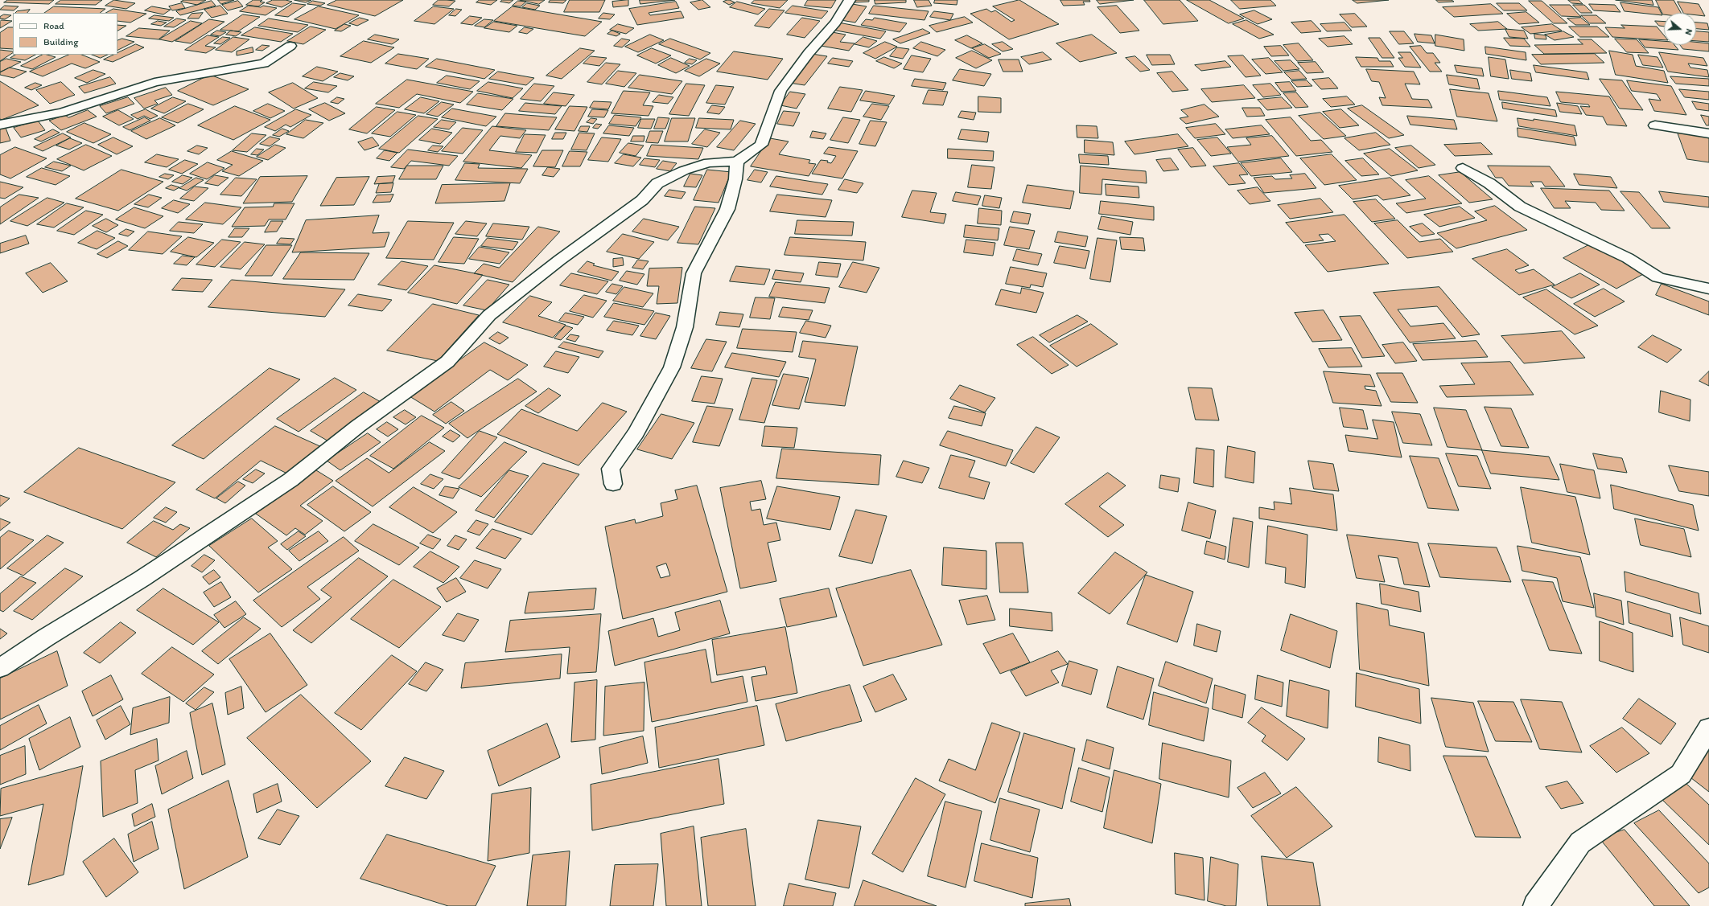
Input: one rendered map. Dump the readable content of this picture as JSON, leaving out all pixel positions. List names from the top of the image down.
{
  "legend": ["Road", "Building"],
  "north": "right"
}
